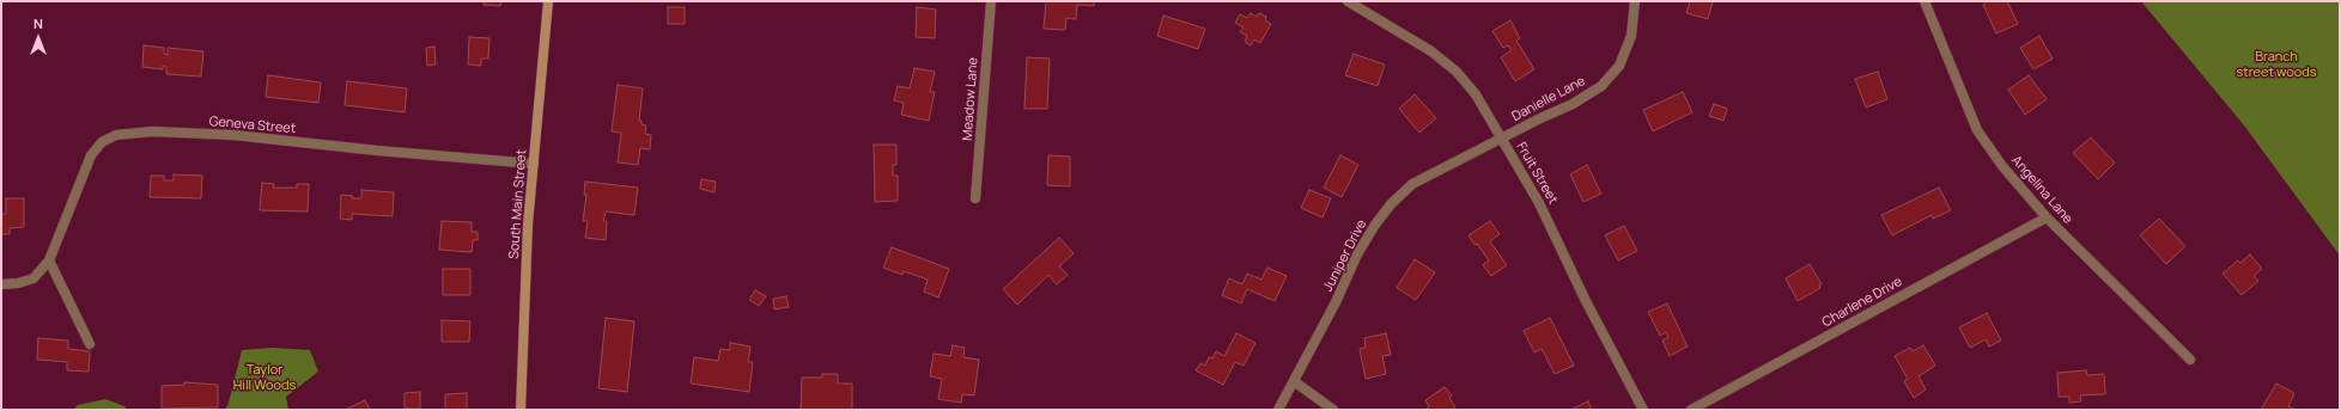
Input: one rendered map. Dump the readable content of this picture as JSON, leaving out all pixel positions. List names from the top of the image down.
{
  "streets": {
    "main road": ["South Main Street"],
    "street": [
      "Meadow Lane",
      "Danielle Lane",
      "Geneva Street",
      "Fruit Street",
      "Angelina Lane",
      "Juniper Drive",
      "Charlene Drive"
    ]
  },
  "crossings": [
    ["Danielle Lane", "Fruit Street"],
    ["Danielle Lane", "Juniper Drive"],
    ["Geneva Street", "South Main Street"],
    ["Fruit Street", "Juniper Drive"],
    ["Angelina Lane", "Charlene Drive"]
  ],
  "parks": ["Branch street woods", "Taylor Hill Woods"],
  "north": "top"
}
